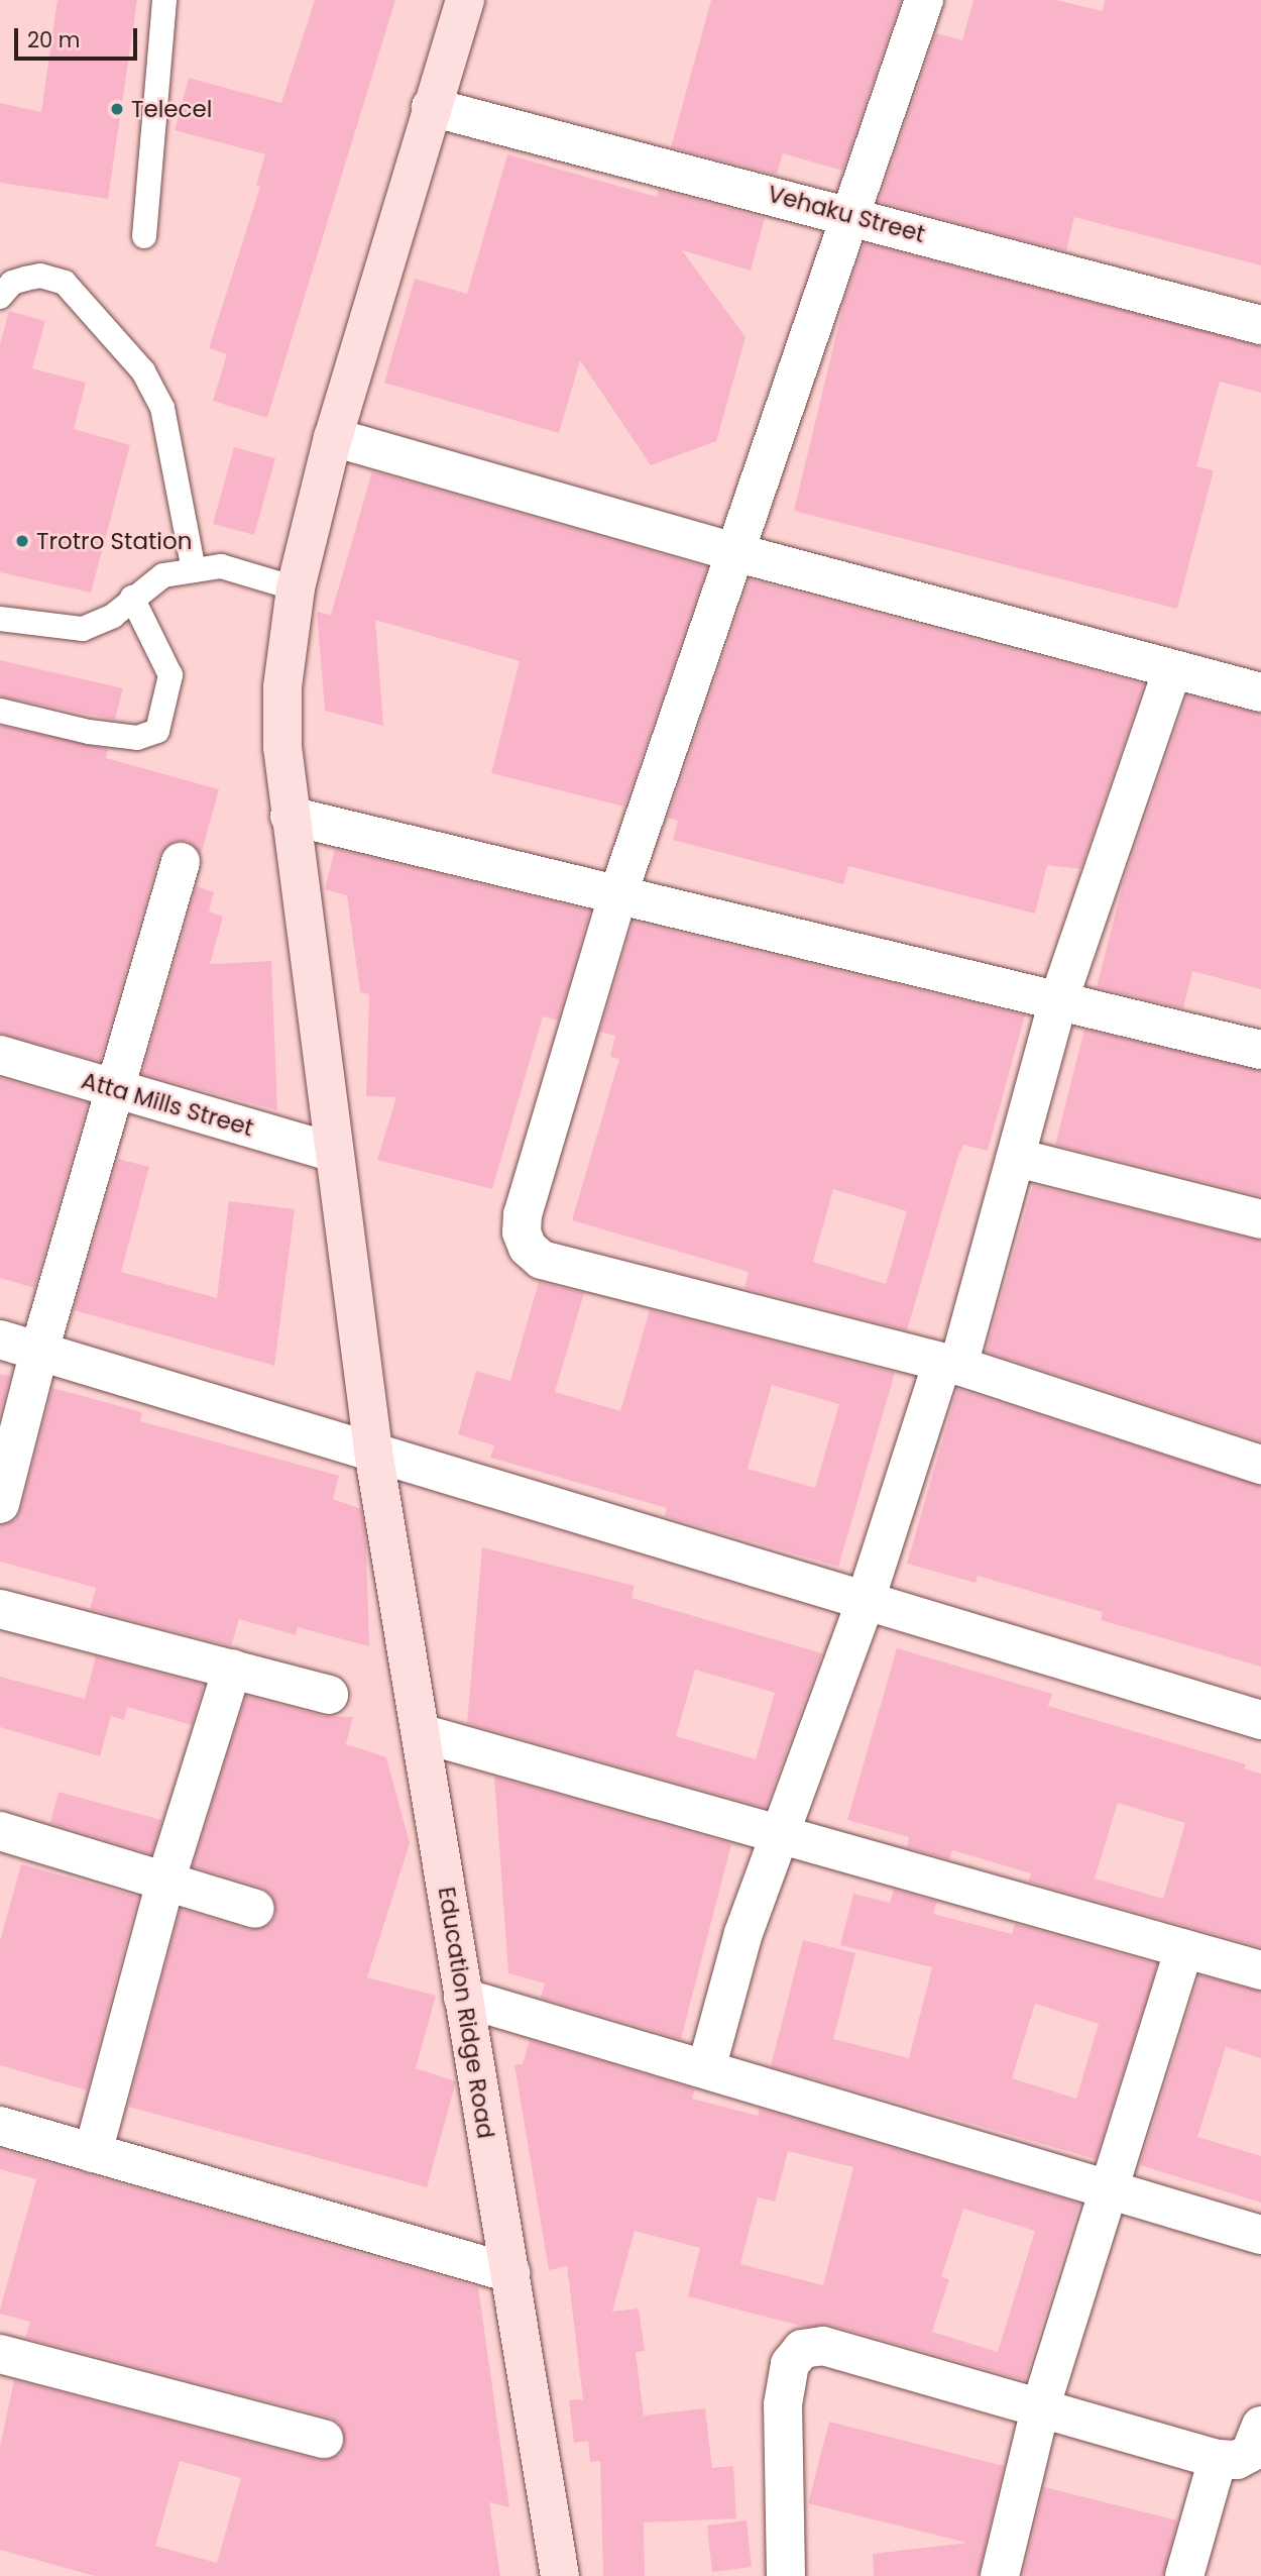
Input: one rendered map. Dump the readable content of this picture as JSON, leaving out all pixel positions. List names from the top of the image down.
{
  "streets": {
    "street": ["Vehaku Street", "Atta Mills Street", "Education Ridge Road"]
  },
  "crossings": [
    ["Vehaku Street", "Education Ridge Road"],
    ["Atta Mills Street", "Education Ridge Road"]
  ],
  "places": ["Telecel", "Trotro Station"],
  "scale_bar": "20 m"
}
